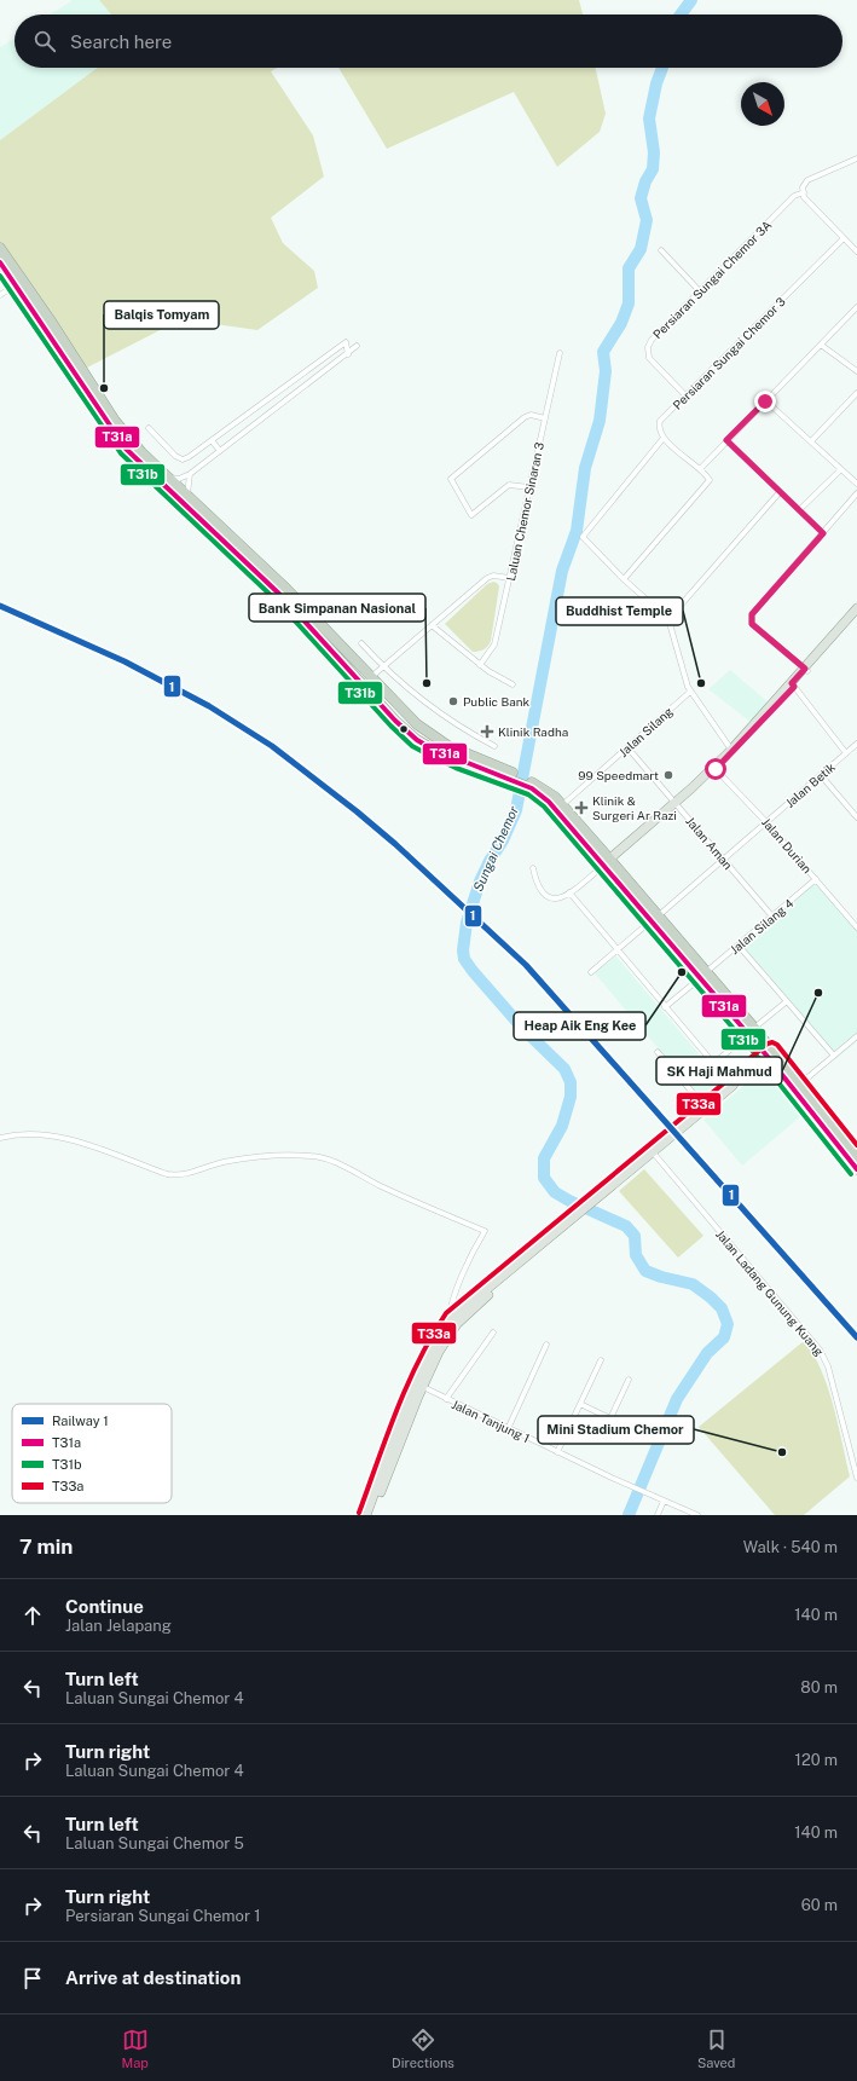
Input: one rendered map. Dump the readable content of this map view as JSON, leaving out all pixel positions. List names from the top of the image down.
{
  "streets": {
    "street": [
      "Persiaran Sungai Chemor 3A",
      "Persiaran Sungai Chemor 3",
      "Laluan Chemor Sinaran 3",
      "Jalan Silang",
      "Jalan Betik",
      "Jalan Aman",
      "Jalan Durian",
      "Jalan Silang 4",
      "Jalan Ladang Gunung Kuang",
      "Jalan Tanjung 1"
    ]
  },
  "crossings": [
    ["Persiaran Sungai Chemor 3A", "Persiaran Sungai Chemor 3"],
    ["Jalan Silang", "Jalan Aman"],
    ["Jalan Betik", "Jalan Aman"],
    ["Jalan Betik", "Jalan Durian"],
    ["Jalan Aman", "Jalan Silang 4"],
    ["Jalan Durian", "Jalan Silang 4"]
  ],
  "water": ["Sungai Chemor"],
  "places": {
    "other": [
      "Balqis Tomyam",
      "Bank Simpanan Nasional",
      "Buddhist Temple",
      "Public Bank",
      "99 Speedmart",
      "Heap Aik Eng Kee",
      "SK Haji Mahmud",
      "Mini Stadium Chemor"
    ],
    "health": ["Klinik Radha", "Klinik & Surgeri Ar Razi"]
  },
  "lines": [
    "transit line T31a",
    "transit line T31b",
    "rail line 1",
    "transit line T33a"
  ],
  "legend": [
    "Railway 1",
    "T31a",
    "T31b",
    "T33a"
  ],
  "north": "bottom right",
  "page": {
    "search": "Search here",
    "heading": ["7 min", "Walk · 540 m"],
    "list": [
      ["Continue", "Jalan Jelapang", "140 m"],
      ["Turn left", "Laluan Sungai Chemor 4", "80 m"],
      ["Turn right", "Laluan Sungai Chemor 4", "120 m"],
      ["Turn left", "Laluan Sungai Chemor 5", "140 m"],
      ["Turn right", "Persiaran Sungai Chemor 1", "60 m"],
      "Arrive at destination"
    ],
    "nav": ["Map", "Directions", "Saved"]
  }
}
